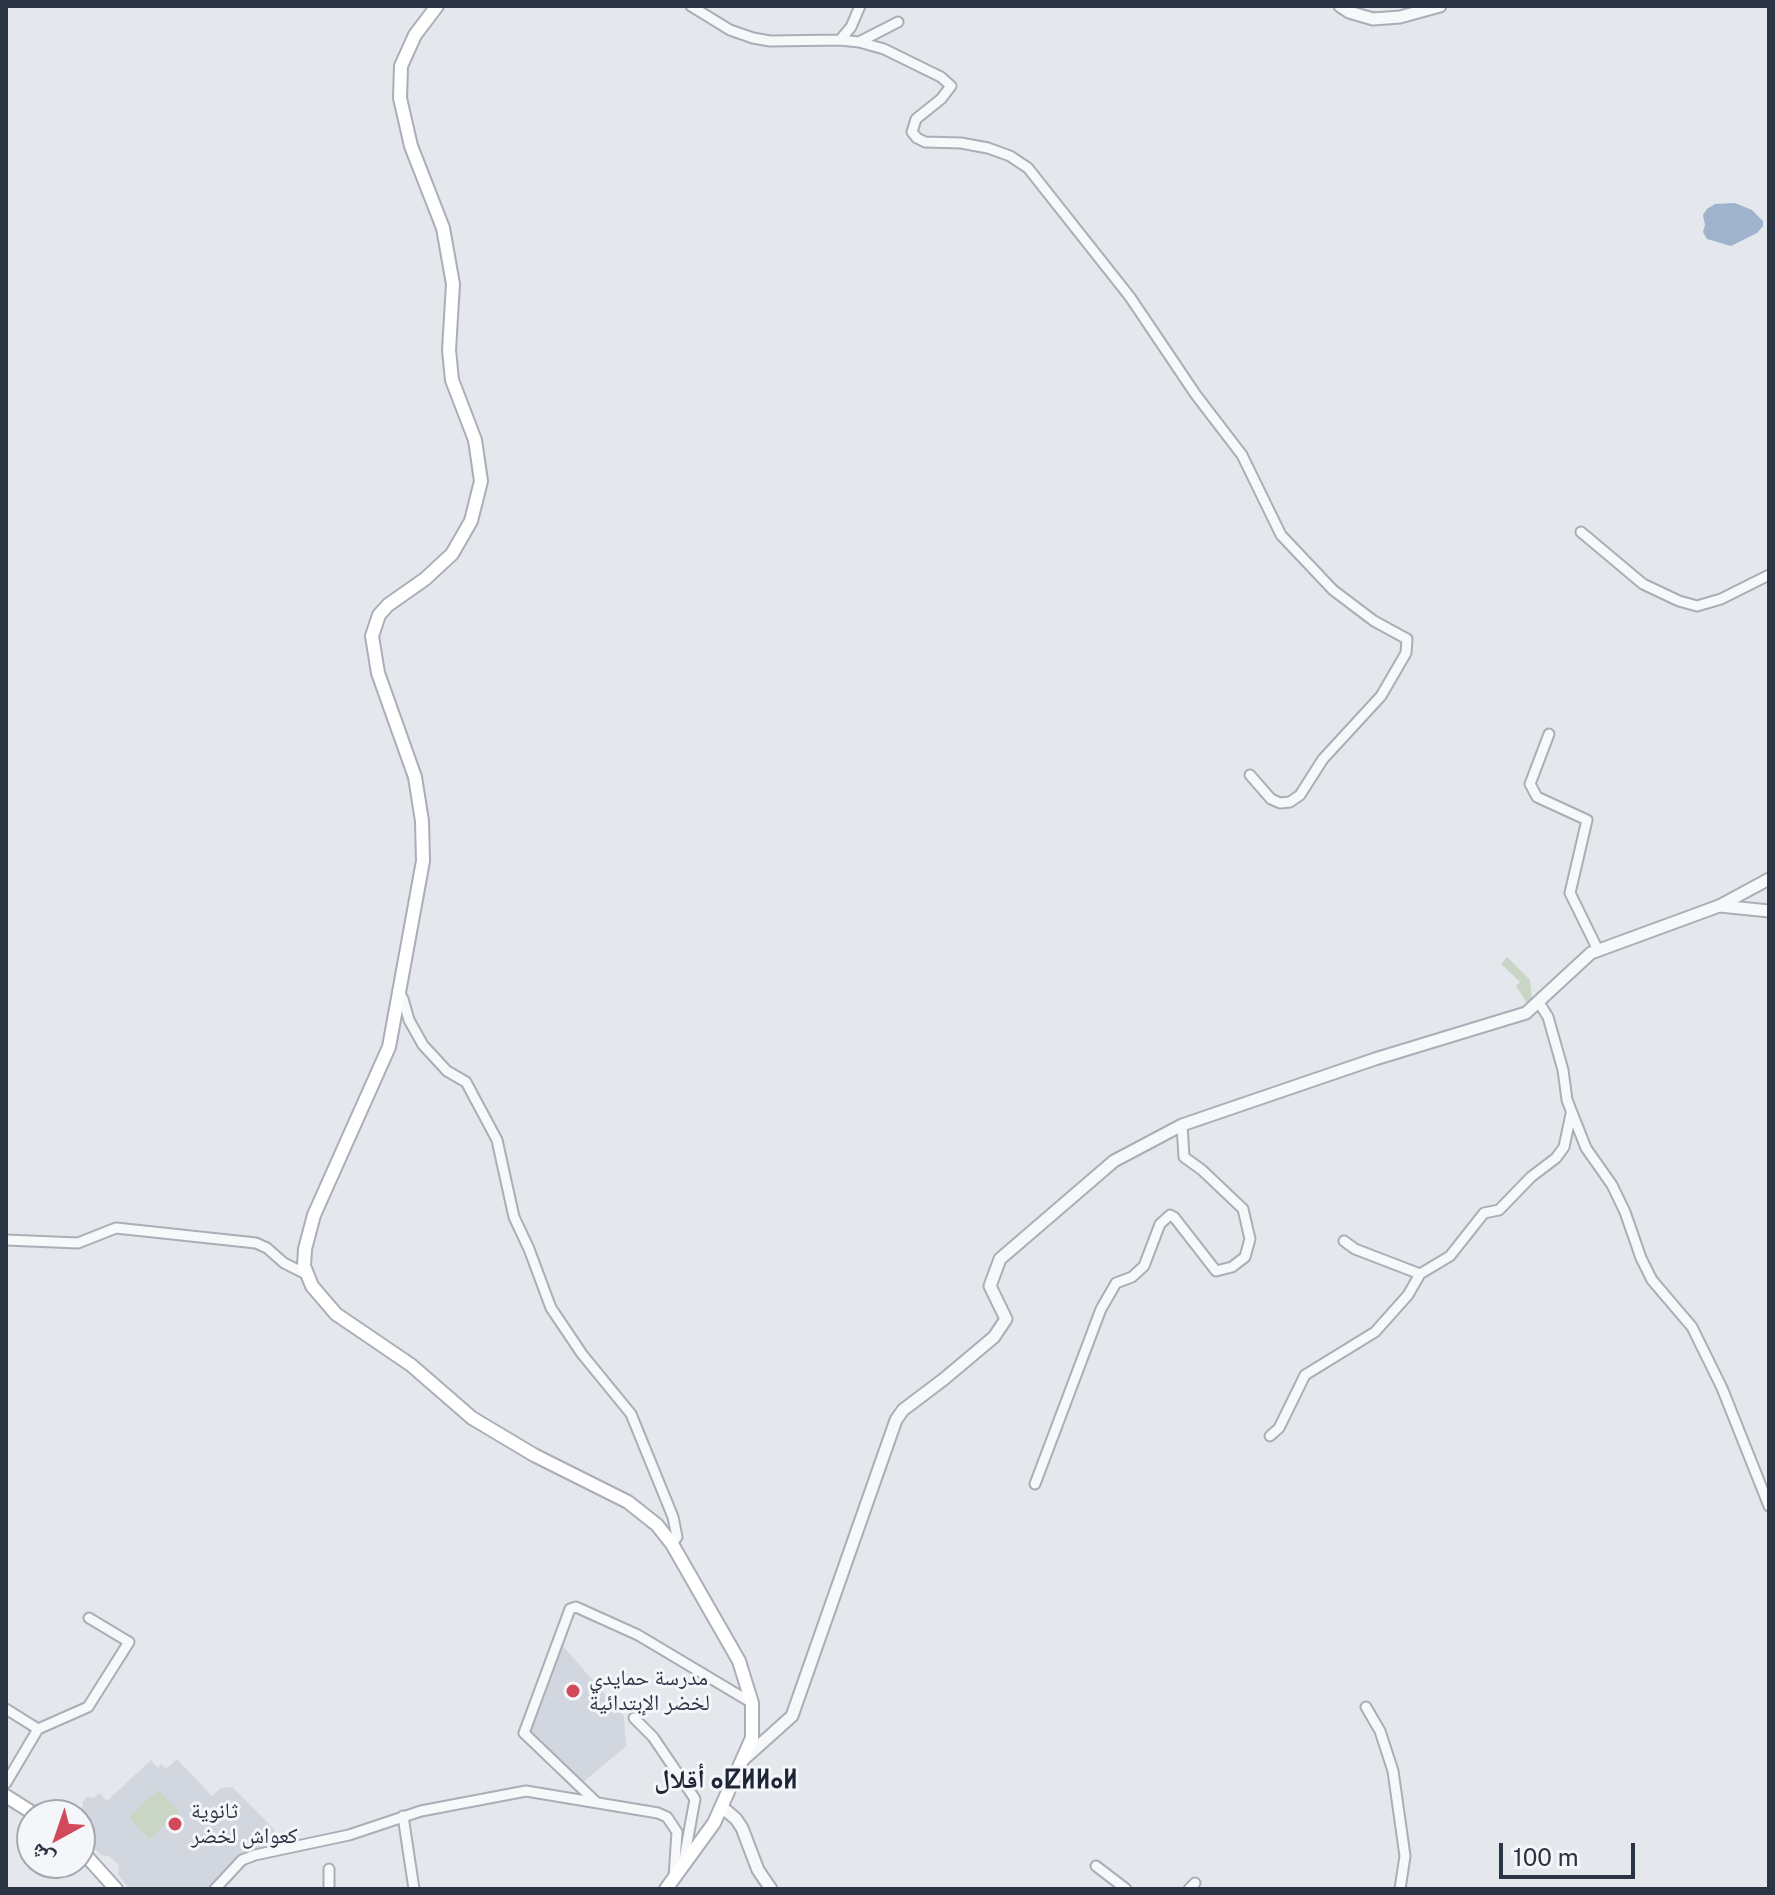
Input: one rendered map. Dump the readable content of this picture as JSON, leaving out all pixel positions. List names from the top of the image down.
{
  "districts": ["أقلال ⴰⵇⵍⵍⴰⵍ"],
  "places": ["مدرسة حمايدي لخضر الإبتدائية", "ثانوية كعواش لخضر"],
  "scale_bar": "100 m",
  "north": "bottom left"
}
